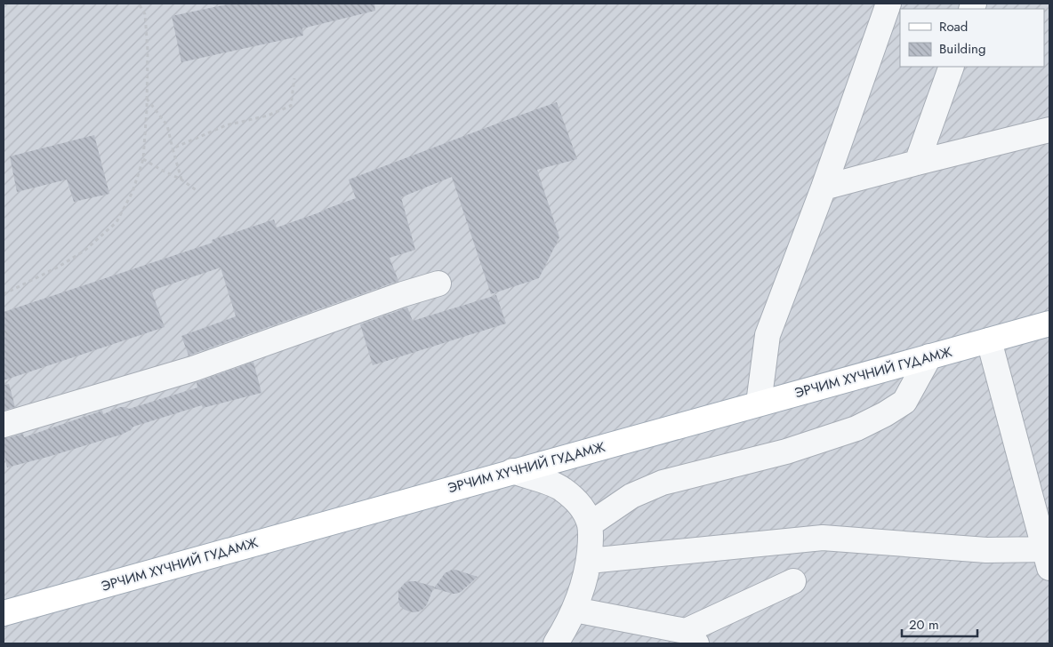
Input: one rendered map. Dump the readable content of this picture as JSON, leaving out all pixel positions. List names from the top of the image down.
{
  "streets": {
    "main road": ["ЭРЧИМ ХҮЧНИЙ ГУДАМЖ"]
  },
  "legend": ["Road", "Building"],
  "scale_bar": "20 m"
}
